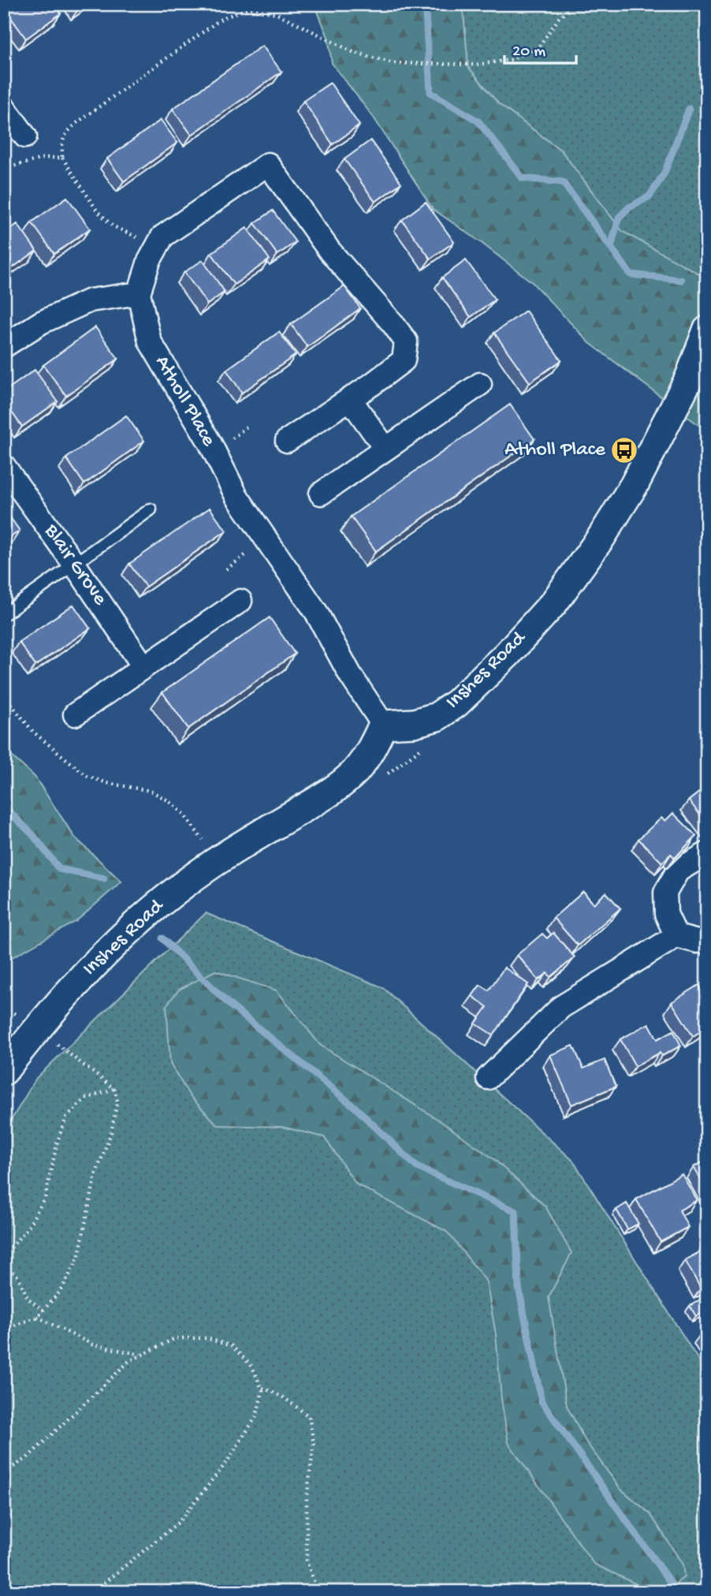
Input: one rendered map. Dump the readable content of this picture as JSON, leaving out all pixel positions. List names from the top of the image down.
{
  "streets": {
    "street": ["Atholl Place", "Blair Grove", "Inshes Road"]
  },
  "crossings": [
    ["Atholl Place", "Inshes Road"]
  ],
  "places": {
    "bus stop": ["Atholl Place"]
  },
  "scale_bar": "20 m"
}
